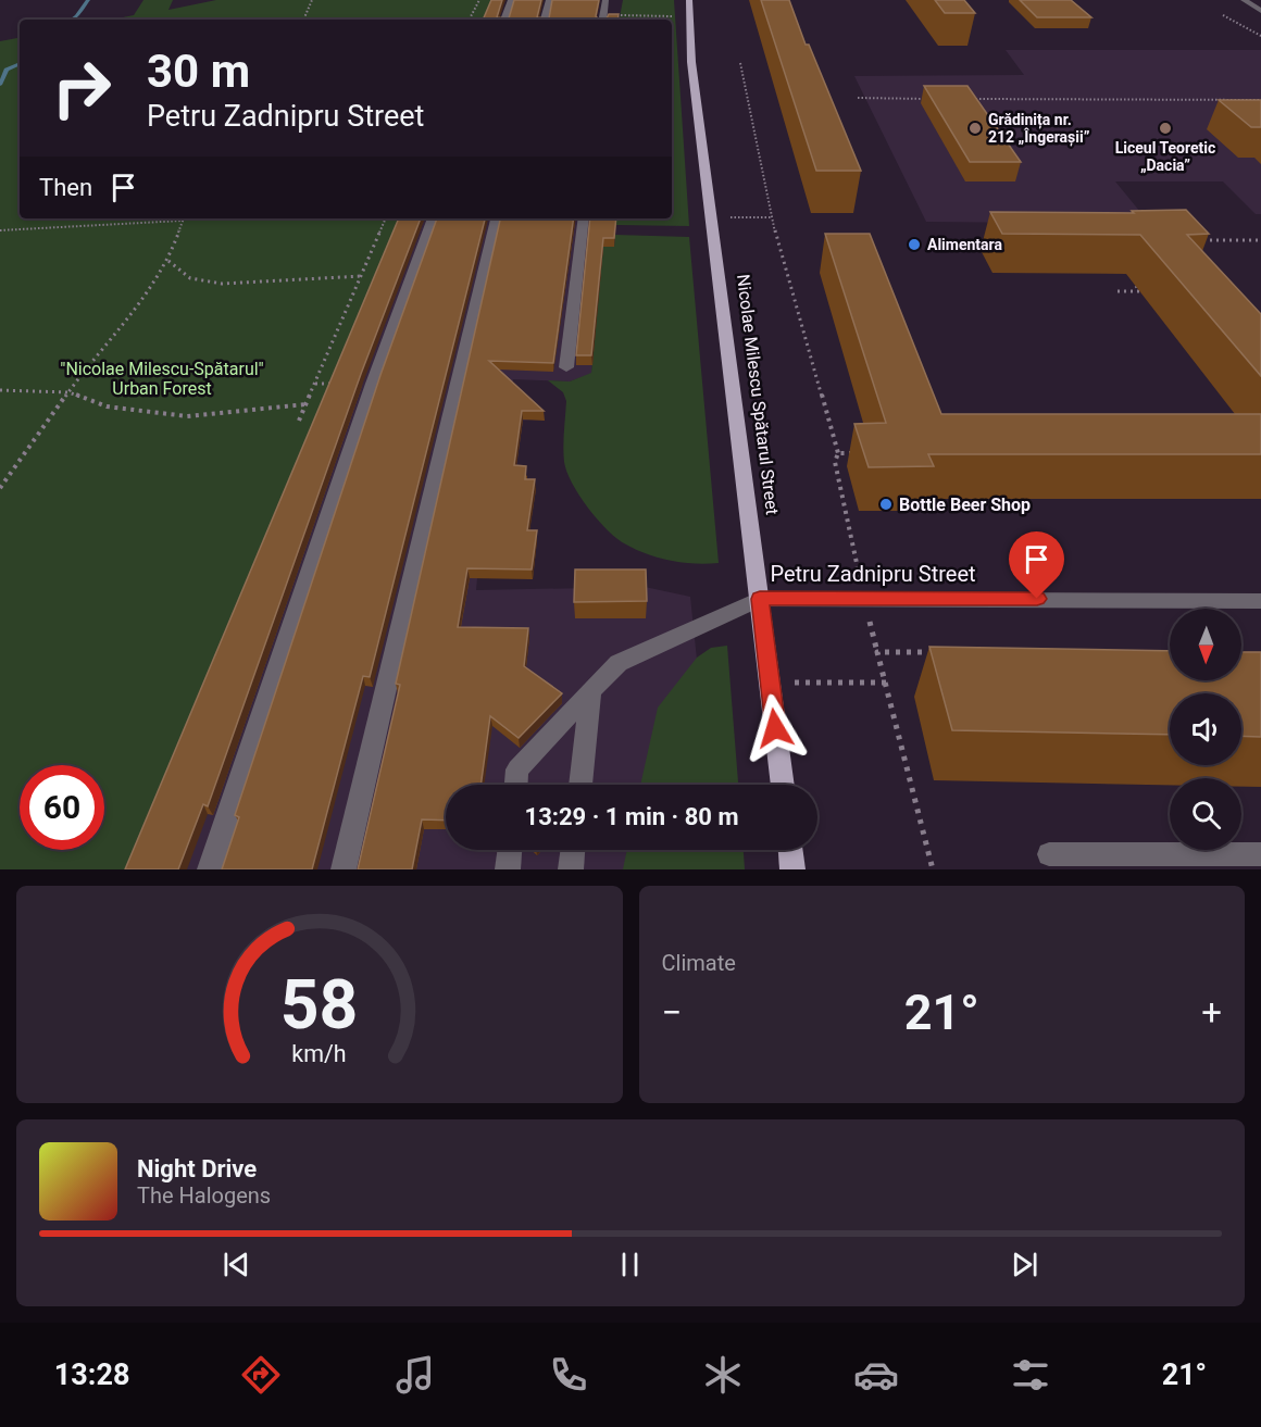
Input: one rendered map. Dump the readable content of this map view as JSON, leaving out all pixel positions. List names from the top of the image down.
{
  "streets": {
    "main road": ["Nicolae Milescu Spătarul Street"],
    "street": ["Petru Zadnipru Street"]
  },
  "crossings": [
    ["Nicolae Milescu Spătarul Street", "Petru Zadnipru Street"]
  ],
  "parks": ["\"Nicolae Milescu-Spătarul\" Urban Forest"],
  "places": [
    "Grădinița nr. 212 „Îngerașii”",
    "Liceul Teoretic „Dacia”",
    "Alimentara",
    "Bottle Beer Shop"
  ],
  "north": "bottom",
  "page": {
    "turn": ["30 m", "Petru Zadnipru Street"],
    "then": "Then",
    "limit": "60",
    "trip": "13:29 · 1 min · 80 m",
    "tile": "Climate",
    "heat": ["−", "21°", "+"],
    "song": ["Night Drive", "The Halogens"],
    "tabs": ["13:28", "21°"],
    "gauge": ["58", "km/h"]
  }
}
